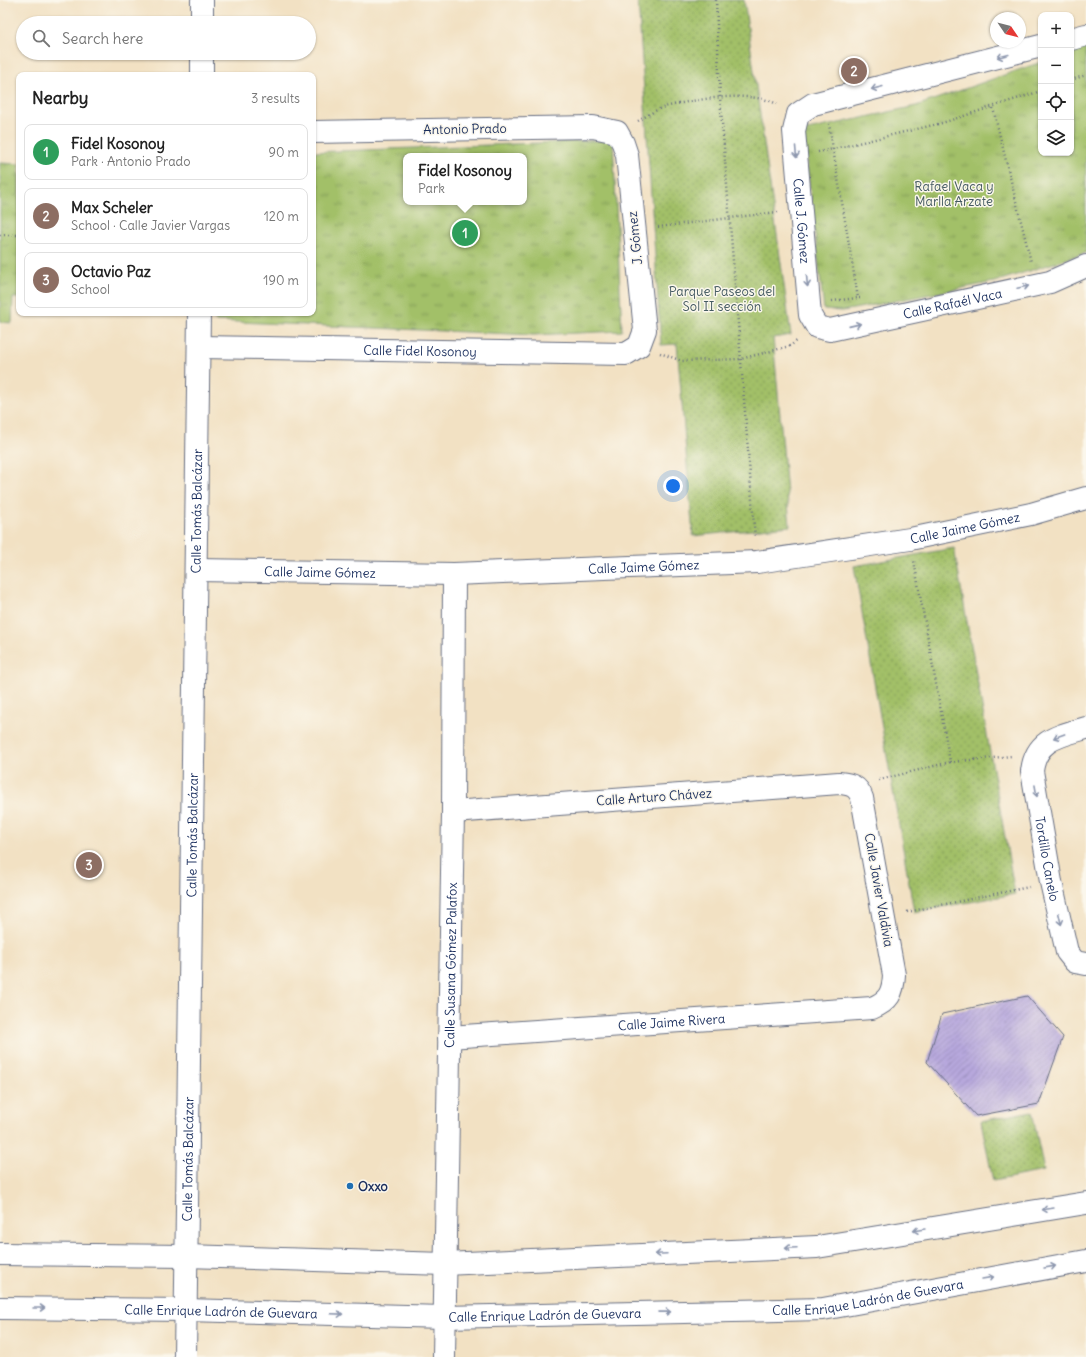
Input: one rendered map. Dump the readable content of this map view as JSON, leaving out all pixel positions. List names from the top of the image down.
{
  "streets": {
    "street": [
      "Antonio Prado",
      "Calle J. Gómez",
      "J. Gómez",
      "Calle Rafaél Vaca",
      "Calle Fidel Kosonoy",
      "Calle Tomás Balcázar",
      "Calle Jaime Gómez",
      "Calle Arturo Chávez",
      "Tordillo Canelo",
      "Calle Javier Valdivia",
      "Calle Susana Gómez Palafox",
      "Calle Jaime Rivera",
      "Calle Enrique Ladrón de Guevara"
    ]
  },
  "crossings": [
    ["Antonio Prado", "J. Gómez"],
    ["Calle J. Gómez", "Calle Rafaél Vaca"],
    ["J. Gómez", "Calle Fidel Kosonoy"],
    ["Calle Fidel Kosonoy", "Calle Tomás Balcázar"],
    ["Calle Tomás Balcázar", "Calle Jaime Gómez"],
    ["Calle Tomás Balcázar", "Calle Enrique Ladrón de Guevara"],
    ["Calle Jaime Gómez", "Calle Susana Gómez Palafox"],
    ["Calle Arturo Chávez", "Calle Javier Valdivia"],
    ["Calle Arturo Chávez", "Calle Susana Gómez Palafox"],
    ["Calle Javier Valdivia", "Calle Jaime Rivera"],
    ["Calle Susana Gómez Palafox", "Calle Jaime Rivera"],
    ["Calle Susana Gómez Palafox", "Calle Enrique Ladrón de Guevara"]
  ],
  "one_way": ["Calle J. Gómez", "Calle Rafaél Vaca", "Tordillo Canelo"],
  "parks": ["Rafael Vaca y Marlla Arzate", "Parque Paseos del Sol II sección"],
  "places": ["Oxxo"],
  "north": "bottom right",
  "page": {
    "map_buttons": ["+", "−"],
    "search": "Search here",
    "pins": ["2", "1", "3"],
    "heading": ["Nearby", "3 results"],
    "list": [
      {
        "mark": "1",
        "name": "Fidel Kosonoy",
        "note": "Park · Antonio Prado",
        "value": "90 m"
      },
      {
        "mark": "2",
        "name": "Max Scheler",
        "note": "School · Calle Javier Vargas",
        "value": "120 m"
      },
      {
        "mark": "3",
        "name": "Octavio Paz",
        "note": "School",
        "value": "190 m"
      }
    ],
    "popup": ["Fidel Kosonoy", "Park"]
  }
}
